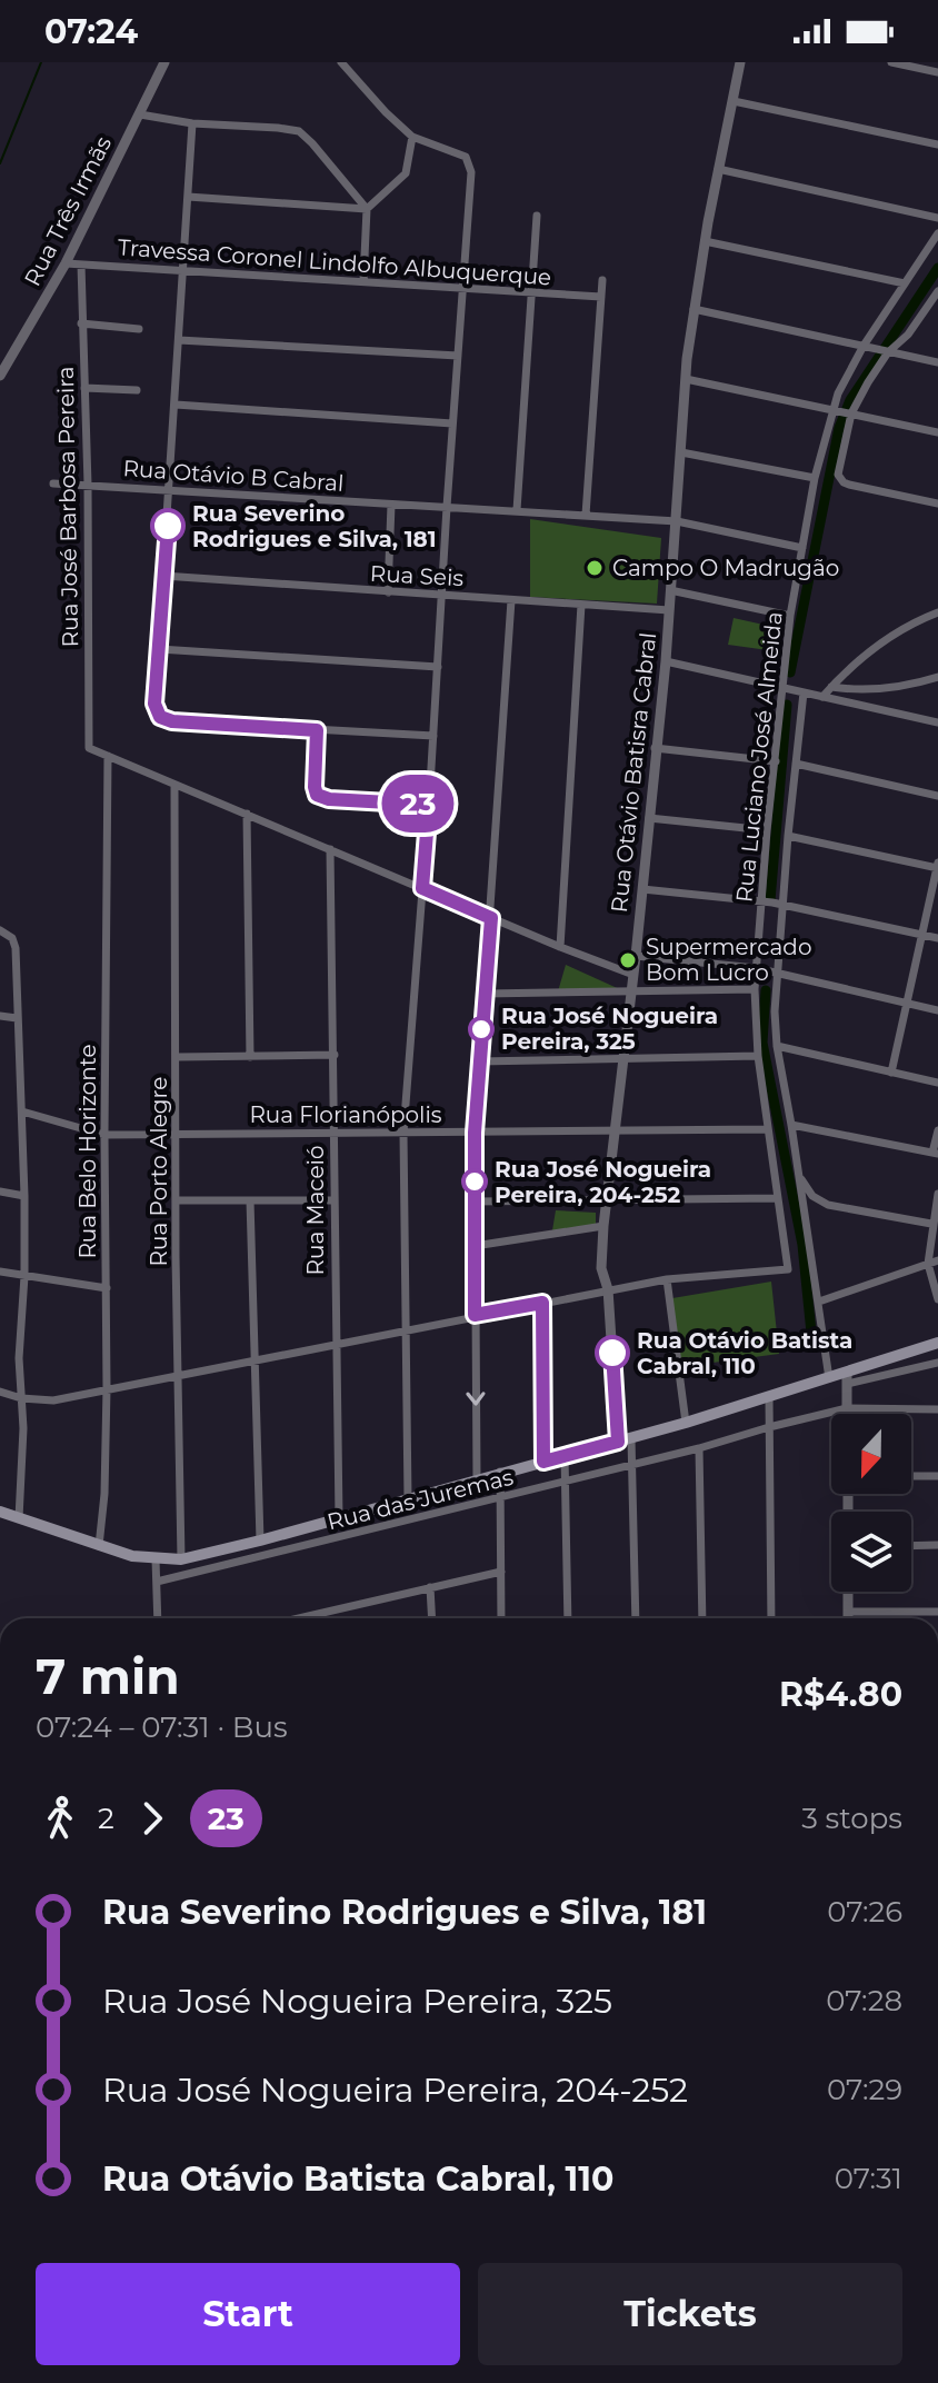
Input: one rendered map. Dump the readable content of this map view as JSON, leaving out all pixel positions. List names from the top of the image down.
{
  "streets": {
    "street": [
      "Rua Três Irmãs",
      "Travessa Coronel Lindolfo Albuquerque",
      "Rua Otávio B Cabral",
      "Rua José Barbosa Pereira",
      "Rua Seis",
      "Rua Luciano José Almeida",
      "Rua Otávio Batisra Cabral",
      "Rua Florianópolis",
      "Rua Belo Horizonte",
      "Rua Porto Alegre",
      "Rua Maceió",
      "Rua das Juremas"
    ]
  },
  "crossings": [
    ["Rua Três Irmãs", "Travessa Coronel Lindolfo Albuquerque"],
    ["Travessa Coronel Lindolfo Albuquerque", "Rua José Barbosa Pereira"],
    ["Rua Otávio B Cabral", "Rua José Barbosa Pereira"],
    ["Rua Otávio B Cabral", "Rua Luciano José Almeida"],
    ["Rua Otávio B Cabral", "Rua Otávio Batisra Cabral"],
    ["Rua José Barbosa Pereira", "Rua Belo Horizonte"],
    ["Rua Seis", "Rua Otávio Batisra Cabral"],
    ["Rua Luciano José Almeida", "Rua Florianópolis"],
    ["Rua Otávio Batisra Cabral", "Rua Florianópolis"],
    ["Rua Florianópolis", "Rua Belo Horizonte"],
    ["Rua Florianópolis", "Rua Porto Alegre"],
    ["Rua Florianópolis", "Rua Maceió"]
  ],
  "places": [
    "Rua Severino Rodrigues e Silva, 181",
    "Campo O Madrugão",
    "Supermercado Bom Lucro",
    "Rua José Nogueira Pereira, 325",
    "Rua José Nogueira Pereira, 204-252",
    "Rua Otávio Batista Cabral, 110"
  ],
  "lines": ["bus line 23"],
  "north": "bottom",
  "page": {
    "status": "07:24",
    "on_map": "23",
    "heading": ["7 min", "07:24 – 07:31 · Bus", "R$4.80"],
    "legs": ["2", "23", "3 stops"],
    "list": [
      {
        "name": "Rua Severino Rodrigues e Silva, 181",
        "value": "07:26"
      },
      {
        "name": "Rua José Nogueira Pereira, 325",
        "value": "07:28"
      },
      {
        "name": "Rua José Nogueira Pereira, 204-252",
        "value": "07:29"
      },
      {
        "name": "Rua Otávio Batista Cabral, 110",
        "value": "07:31"
      }
    ],
    "buttons": ["Start", "Tickets"]
  }
}
